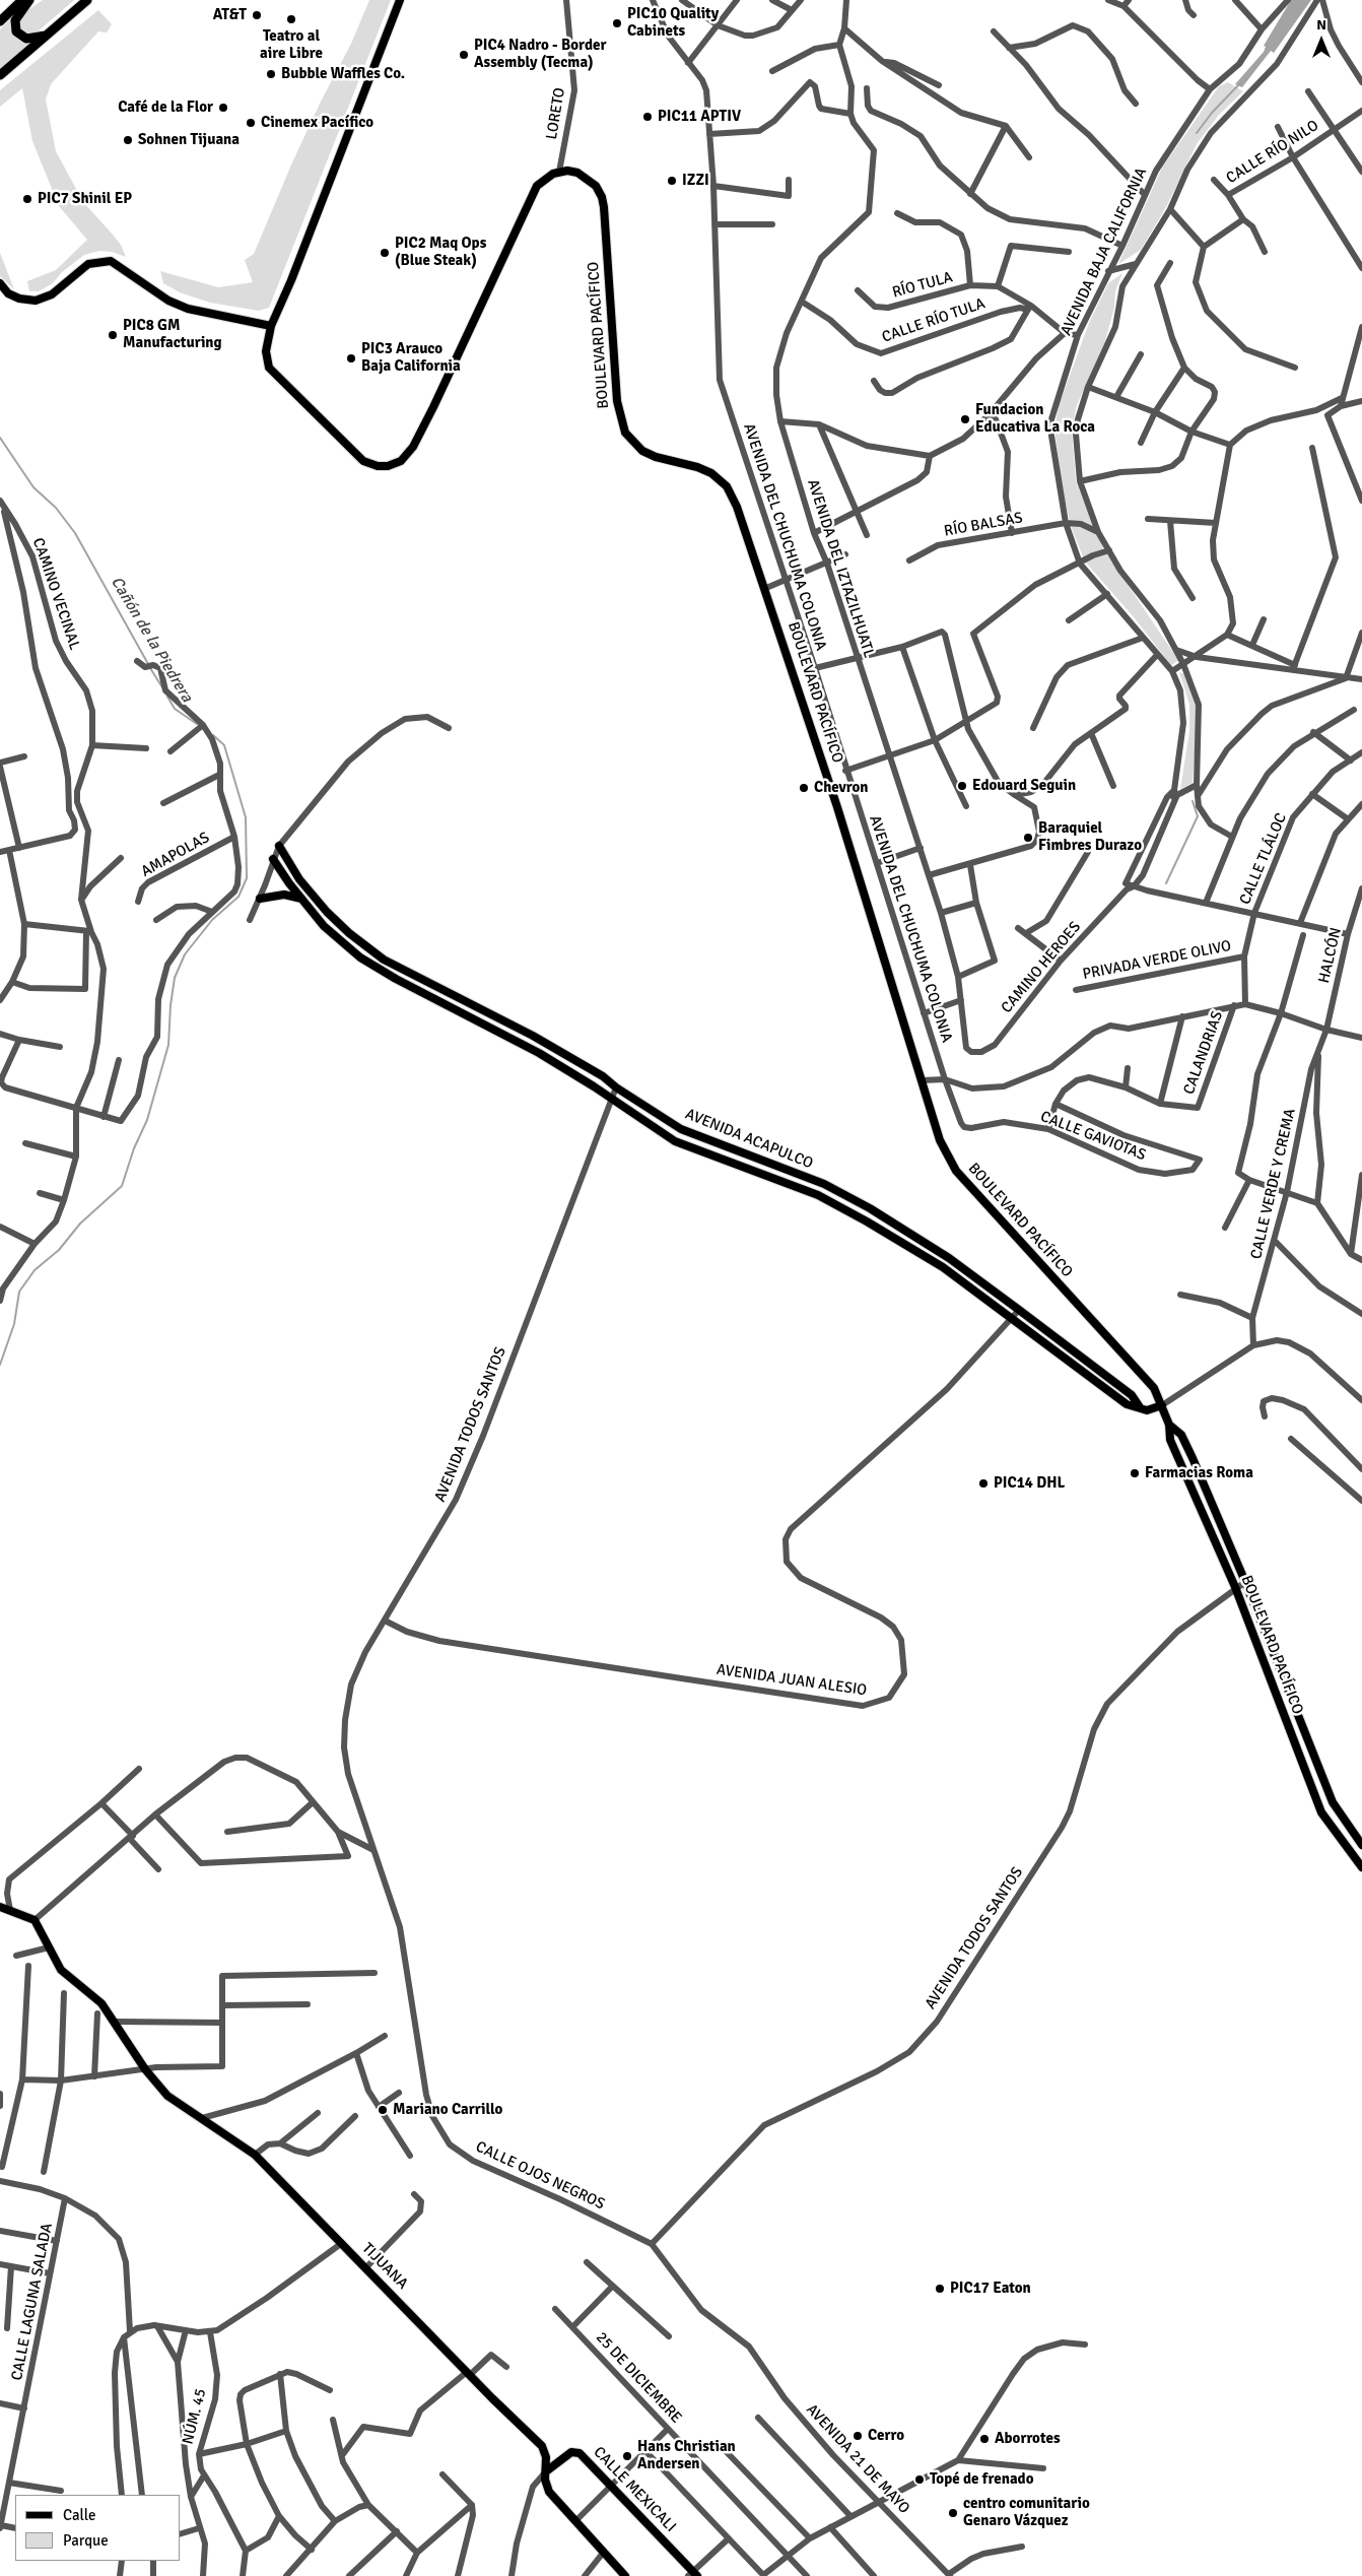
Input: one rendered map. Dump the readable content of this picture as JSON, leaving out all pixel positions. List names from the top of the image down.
{
  "streets": {
    "main road": [
      "BOULEVARD PACÍFICO",
      "AVENIDA ACAPULCO",
      "TIJUANA",
      "CALLE MEXICALI"
    ],
    "street": [
      "LORETO",
      "CALLE RÍO NILO",
      "AVENIDA BAJA CALIFORNIA",
      "RÍO TULA",
      "CALLE RÍO TULA",
      "RÍO BALSAS",
      "AVENIDA DEL CHUCHUMA COLONIA",
      "AVENIDA DEL IZTAZILHUATL",
      "CAMINO VECINAL",
      "AMAPOLAS",
      "CALLE TLÁLOC",
      "HALCÓN",
      "PRIVADA VERDE OLIVO",
      "CAMINO HEROES",
      "CALANDRIAS",
      "CALLE GAVIOTAS",
      "CALLE VERDE Y CREMA",
      "AVENIDA TODOS SANTOS",
      "AVENIDA JUAN ALESIO",
      "CALLE OJOS NEGROS",
      "CALLE LAGUNA SALADA",
      "25 DE DICIEMBRE",
      "NÚM. 45",
      "AVENIDA 21 DE MAYO"
    ]
  },
  "crossings": [
    ["LORETO", "BOULEVARD PACÍFICO"],
    ["AVENIDA BAJA CALIFORNIA", "RÍO BALSAS"],
    ["AVENIDA BAJA CALIFORNIA", "CAMINO HEROES"],
    ["RÍO TULA", "CALLE RÍO TULA"],
    ["CALLE RÍO TULA", "AVENIDA DEL IZTAZILHUATL"],
    ["BOULEVARD PACÍFICO", "AVENIDA TODOS SANTOS"],
    ["AVENIDA DEL CHUCHUMA COLONIA", "CALLE GAVIOTAS"],
    ["AVENIDA DEL IZTAZILHUATL", "CAMINO HEROES"],
    ["CALLE TLÁLOC", "PRIVADA VERDE OLIVO"],
    ["HALCÓN", "CALLE VERDE Y CREMA"],
    ["AVENIDA ACAPULCO", "AVENIDA TODOS SANTOS"],
    ["AVENIDA ACAPULCO", "AVENIDA JUAN ALESIO"],
    ["AVENIDA TODOS SANTOS", "AVENIDA JUAN ALESIO"],
    ["AVENIDA TODOS SANTOS", "CALLE OJOS NEGROS"],
    ["AVENIDA TODOS SANTOS", "AVENIDA 21 DE MAYO"],
    ["CALLE OJOS NEGROS", "AVENIDA 21 DE MAYO"],
    ["TIJUANA", "NÚM. 45"],
    ["TIJUANA", "CALLE MEXICALI"]
  ],
  "water": ["Cañón de la Piedrera"],
  "places": [
    "AT&T",
    "Teatro al aire Libre",
    "PIC10 Quality Cabinets",
    "PIC4 Nadro - Border Assembly (Tecma)",
    "Bubble Waffles Co.",
    "Café de la Flor",
    "PIC11 APTIV",
    "Cinemex Pacífico",
    "Sohnen Tijuana",
    "IZZI",
    "PIC7 Shinil EP",
    "PIC2 Maq Ops (Blue Steak)",
    "PIC8 GM Manufacturing",
    "PIC3 Arauco Baja California",
    "Fundacion Educativa La Roca",
    "Edouard Seguin",
    "Chevron",
    "Baraquiel Fimbres Durazo",
    "Farmacias Roma",
    "PIC14 DHL",
    "Mariano Carrillo",
    "PIC17 Eaton",
    "Cerro",
    "Aborrotes",
    "Hans Christian Andersen",
    "Topé de frenado",
    "centro comunitario Genaro Vázquez"
  ],
  "legend": ["Calle", "Parque"],
  "north": "top"
}
